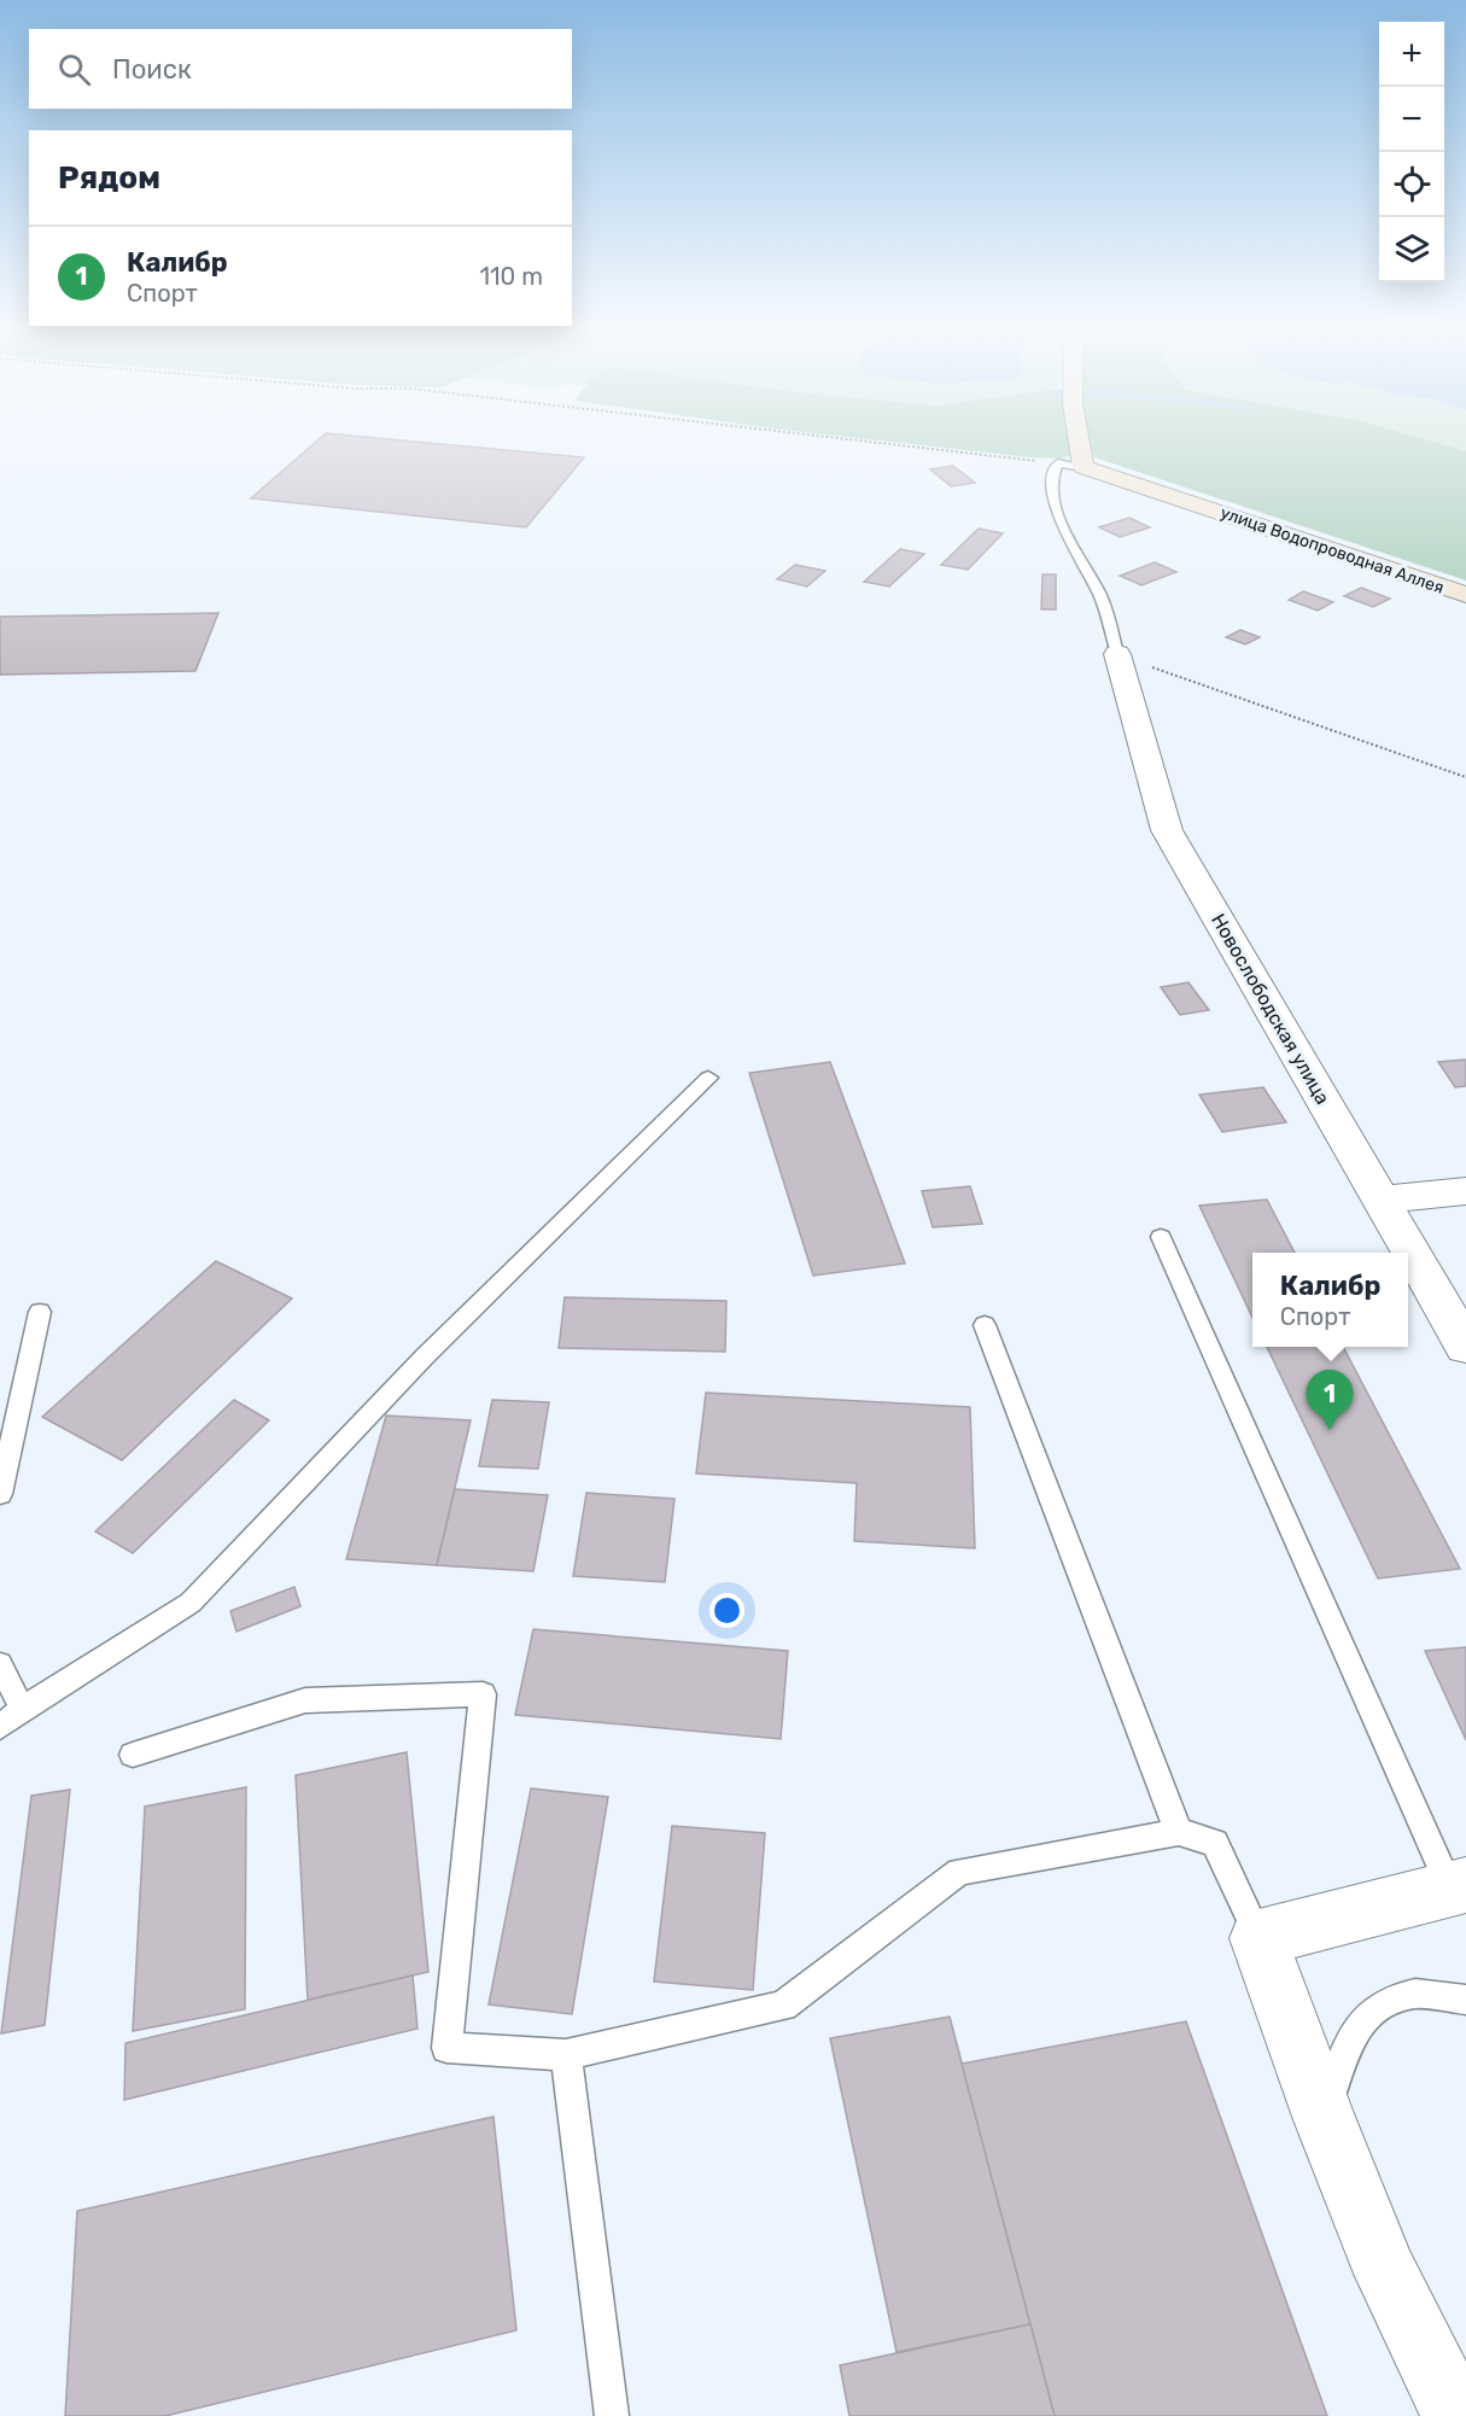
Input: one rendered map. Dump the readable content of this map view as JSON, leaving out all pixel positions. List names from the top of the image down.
{
  "streets": {
    "street": ["улица Водопроводная Аллея", "Новослободская улица"]
  },
  "page": {
    "map_buttons": ["+", "−"],
    "search": "Поиск",
    "heading": "Рядом",
    "list": [
      {
        "mark": "1",
        "name": "Калибр",
        "note": "Спорт",
        "value": "110 m"
      }
    ],
    "popup": ["Калибр", "Спорт"],
    "pins": "1"
  }
}
